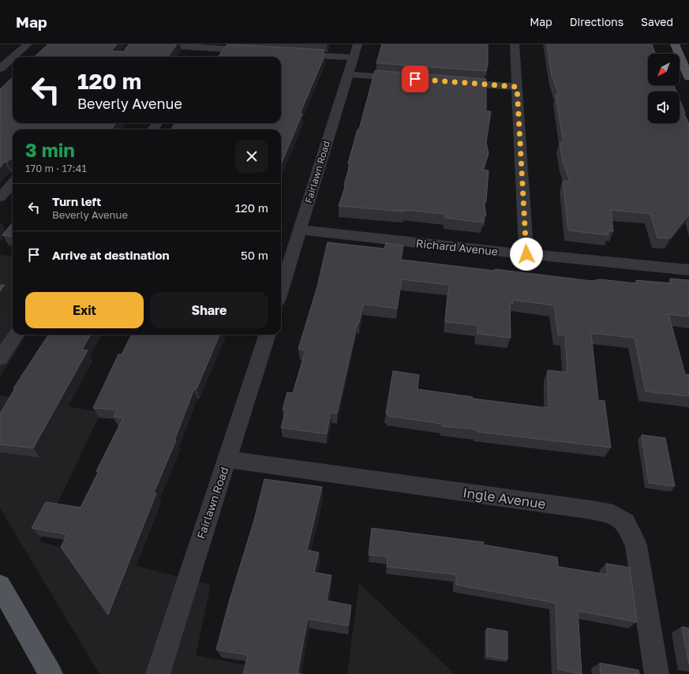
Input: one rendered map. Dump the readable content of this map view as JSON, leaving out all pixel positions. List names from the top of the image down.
{
  "streets": {
    "street": ["Fairlawn Road", "Richard Avenue", "Ingle Avenue"]
  },
  "crossings": [
    ["Fairlawn Road", "Richard Avenue"],
    ["Fairlawn Road", "Ingle Avenue"]
  ],
  "north": "bottom left",
  "page": {
    "header": "Map",
    "nav": ["Map", "Directions", "Saved"],
    "turn": ["120 m", "Beverly Avenue"],
    "heading": ["3 min", "170 m · 17:41"],
    "list": [
      {
        "name": "Turn left",
        "note": "Beverly Avenue",
        "value": "120 m"
      },
      {
        "name": "Arrive at destination",
        "value": "50 m"
      }
    ],
    "buttons": ["Exit", "Share"]
  }
}
